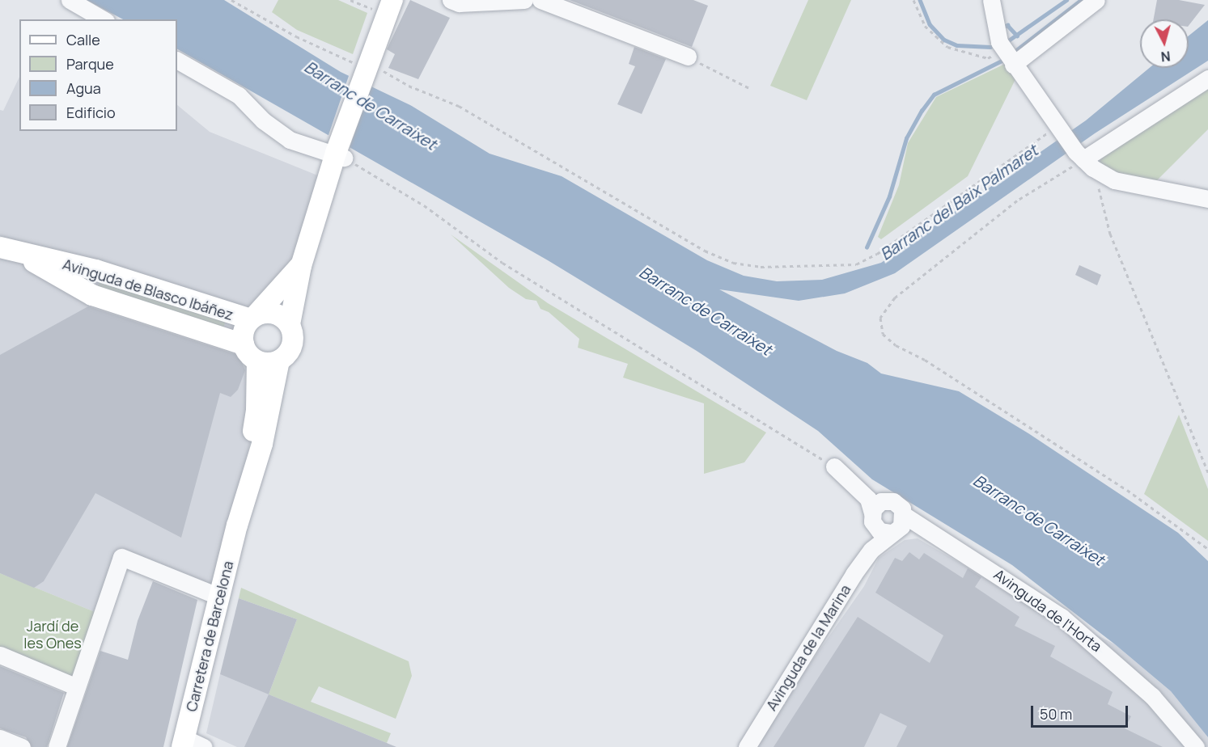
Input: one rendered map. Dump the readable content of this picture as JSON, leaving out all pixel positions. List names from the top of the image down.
{
  "streets": {
    "main road": ["Avinguda de Blasco Ibáñez", "Carretera de Barcelona"],
    "street": ["Avinguda de l'Horta", "Avinguda de la Marina"]
  },
  "crossings": [
    ["Avinguda de Blasco Ibáñez", "Carretera de Barcelona"],
    ["Avinguda de l'Horta", "Avinguda de la Marina"]
  ],
  "water": ["Barranc de Carraixet", "Barranc del Baix Palmaret"],
  "parks": ["Jardí de les Ones"],
  "legend": [
    "Calle",
    "Parque",
    "Agua",
    "Edificio"
  ],
  "scale_bar": "50 m",
  "north": "bottom"
}
